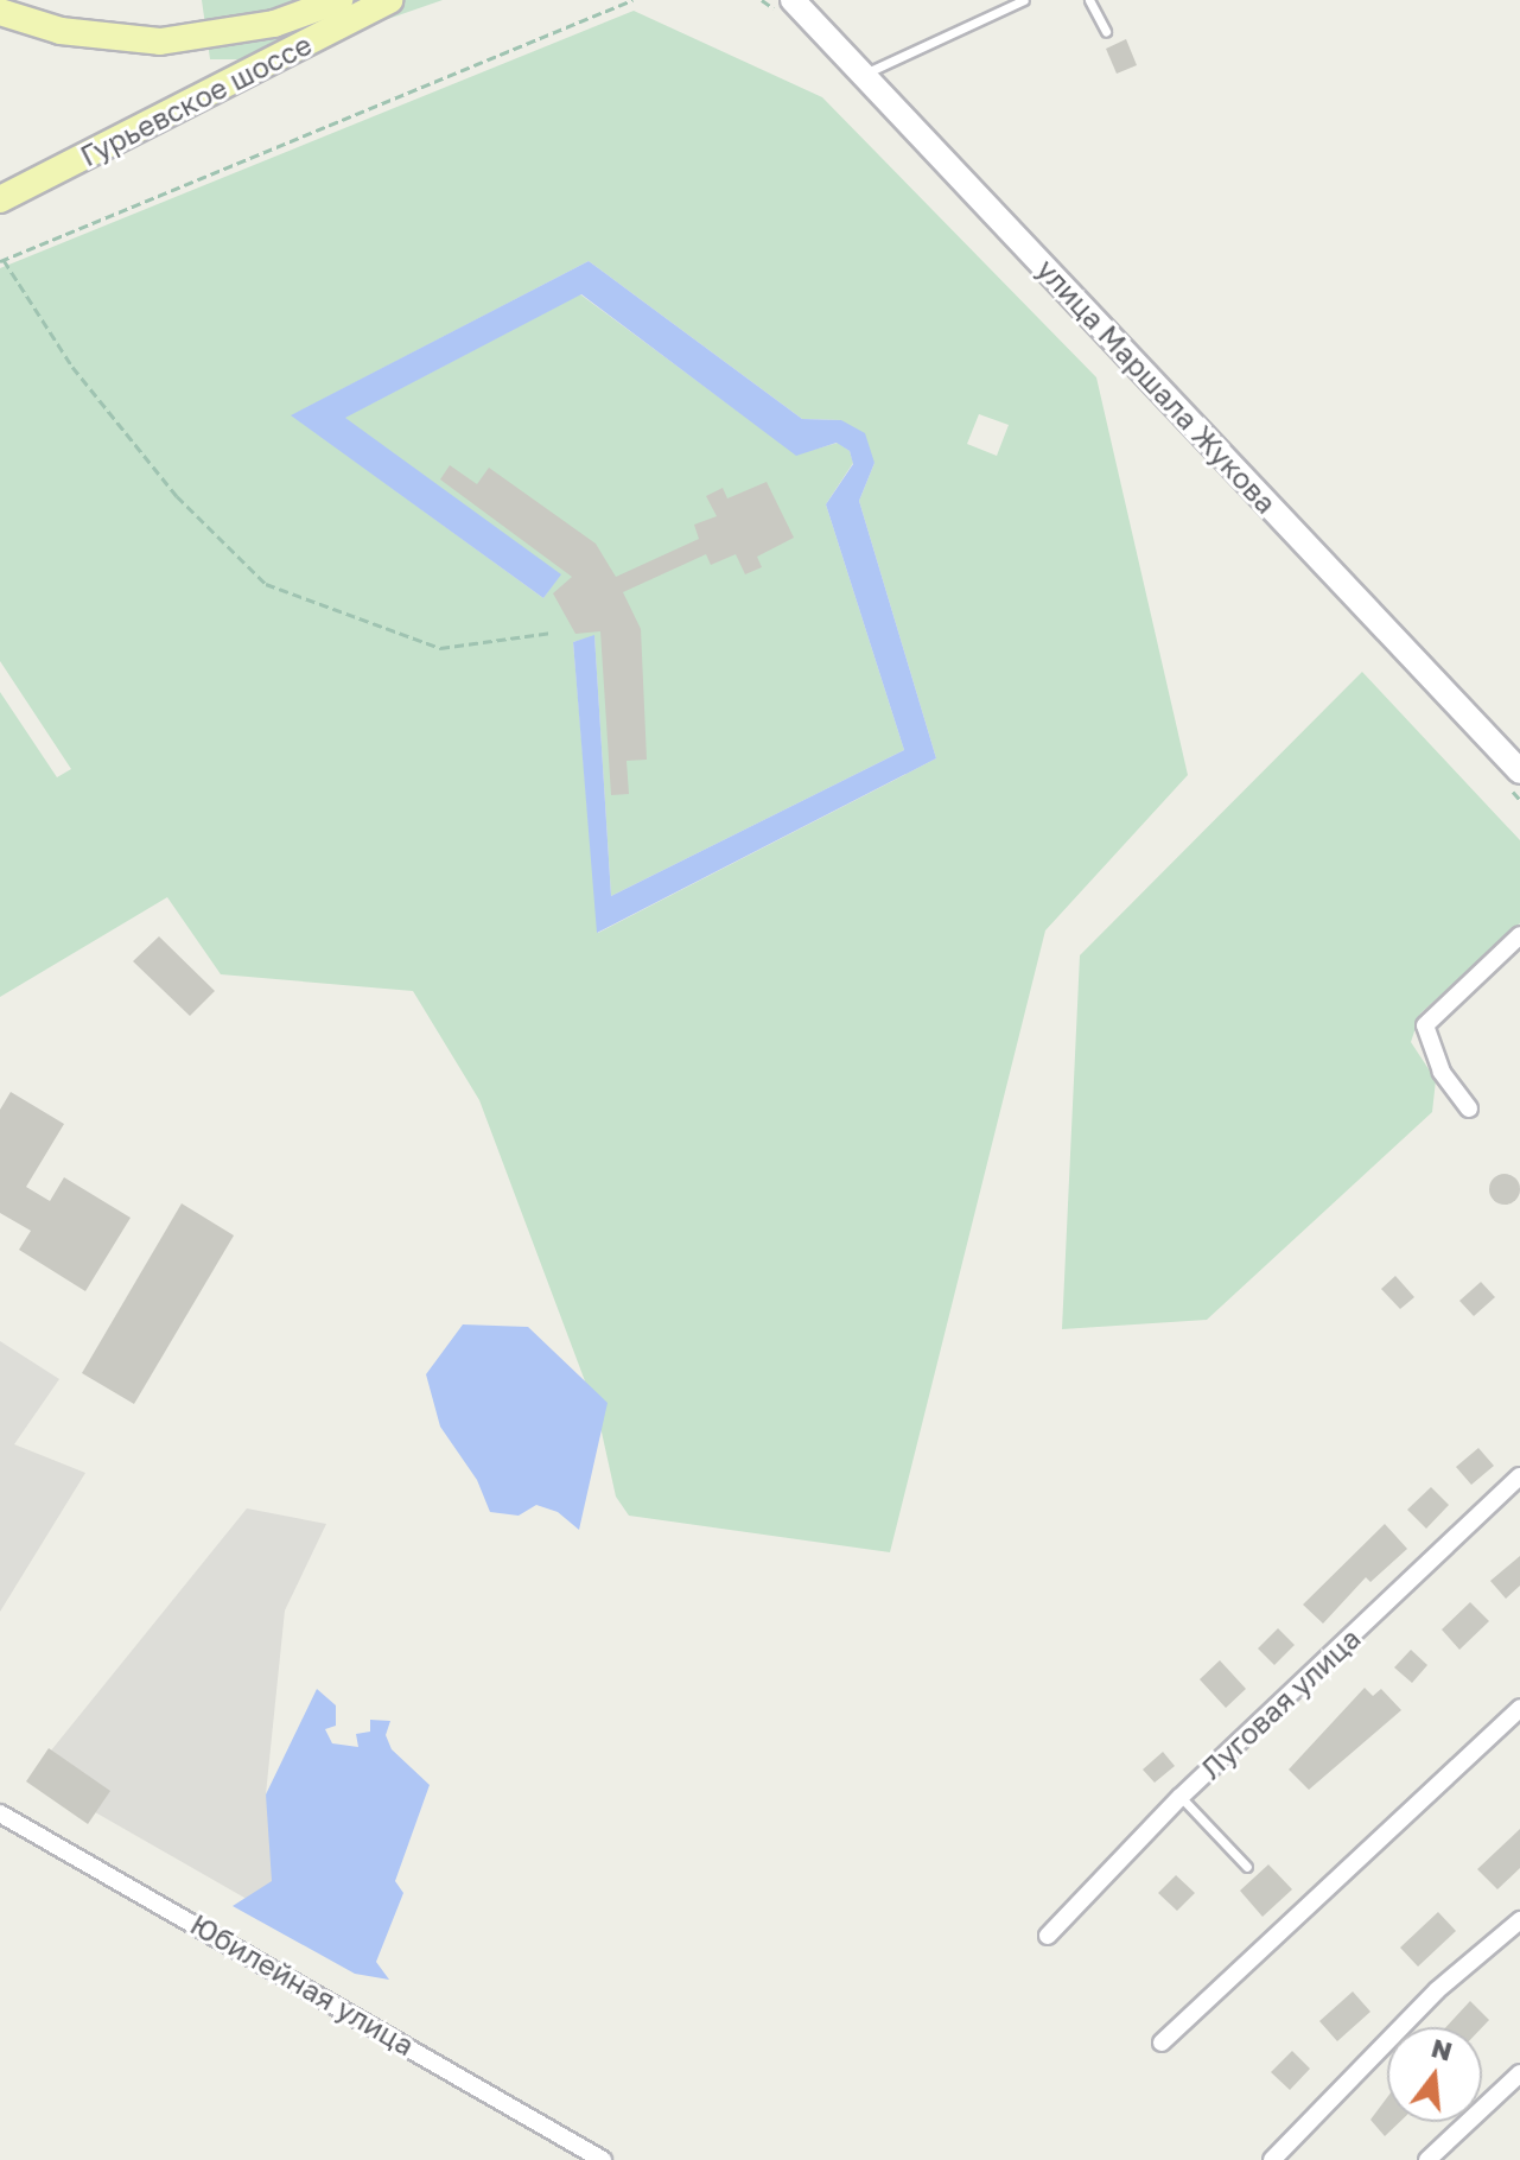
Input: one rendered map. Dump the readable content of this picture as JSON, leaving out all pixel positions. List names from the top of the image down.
{
  "streets": {
    "main road": ["Гурьевское шоссе"],
    "street": ["улица Маршала Жукова", "Луговая улица", "Юбилейная улица"]
  },
  "north": "top"
}
